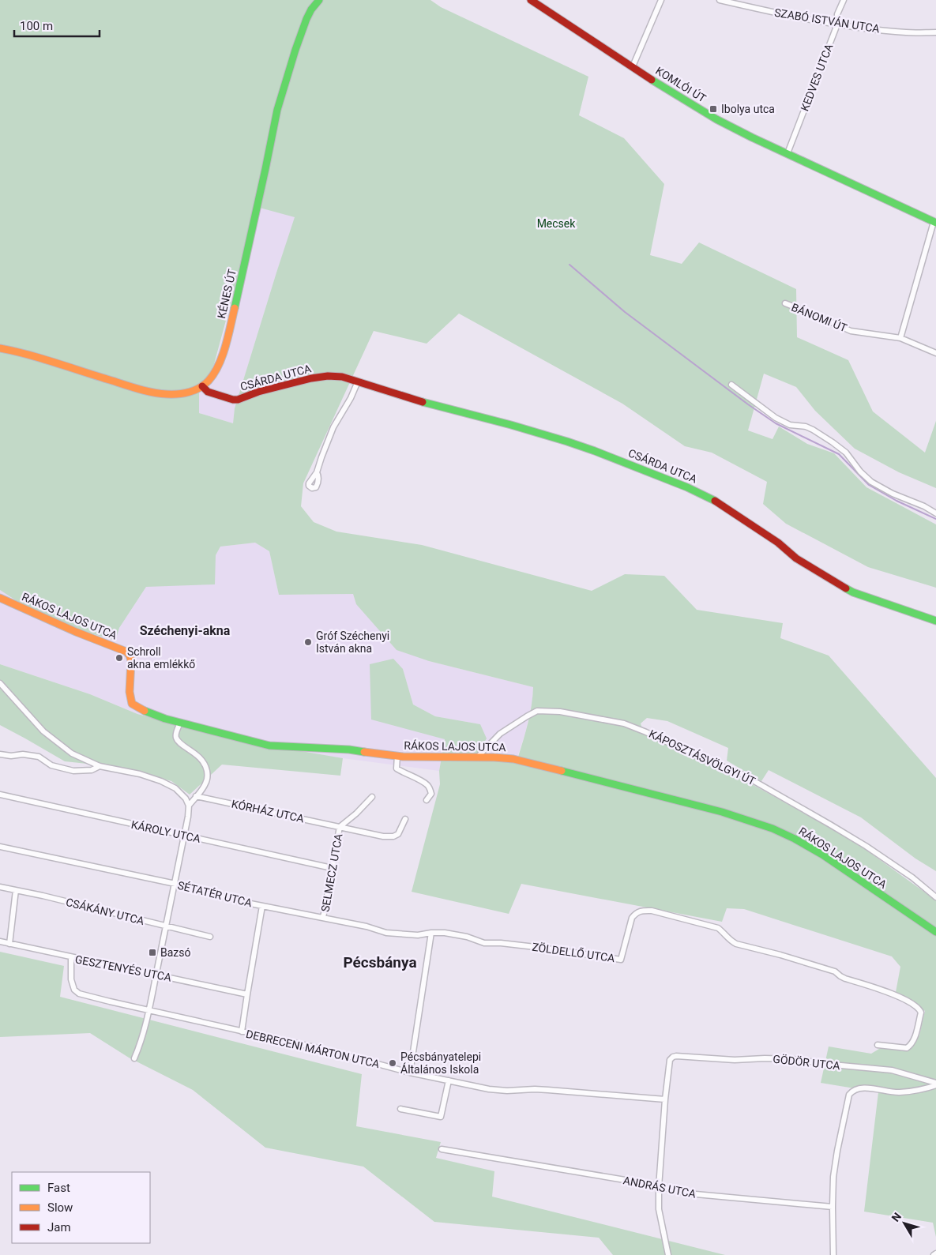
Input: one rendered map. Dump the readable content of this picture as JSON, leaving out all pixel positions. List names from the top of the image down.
{
  "streets": {
    "street": [
      "SZABÓ ISTVÁN UTCA",
      "KEDVES UTCA",
      "KOMLÓI ÚT",
      "KÉNES ÚT",
      "BÁNOMI ÚT",
      "CSÁRDA UTCA",
      "RÁKOS LAJOS UTCA",
      "KÁPOSZTÁSVÖLGYI ÚT",
      "KÓRHÁZ UTCA",
      "KÁROLY UTCA",
      "SELMECZ UTCA",
      "SÉTATÉR UTCA",
      "CSÁKÁNY UTCA",
      "ZÖLDELLŐ UTCA",
      "GESZTENYÉS UTCA",
      "DEBRECENI MÁRTON UTCA",
      "GÖDÖR UTCA",
      "ANDRÁS UTCA"
    ]
  },
  "crossings": [
    ["SZABÓ ISTVÁN UTCA", "KEDVES UTCA"],
    ["KEDVES UTCA", "KOMLÓI ÚT"],
    ["KÉNES ÚT", "CSÁRDA UTCA"],
    ["RÁKOS LAJOS UTCA", "KÁPOSZTÁSVÖLGYI ÚT"],
    ["KÓRHÁZ UTCA", "SELMECZ UTCA"],
    ["KÁROLY UTCA", "SELMECZ UTCA"],
    ["SELMECZ UTCA", "SÉTATÉR UTCA"],
    ["SÉTATÉR UTCA", "ZÖLDELLŐ UTCA"],
    ["GESZTENYÉS UTCA", "DEBRECENI MÁRTON UTCA"],
    ["DEBRECENI MÁRTON UTCA", "GÖDÖR UTCA"]
  ],
  "districts": ["Széchenyi-akna", "Pécsbánya"],
  "parks": ["Mecsek"],
  "places": {
    "transit": ["Ibolya utca", "Bazsó"],
    "other": ["Gróf Széchenyi István akna", "Schroll akna emlékkő", "Pécsbányatelepi Általános Iskola"]
  },
  "legend": ["Fast", "Slow", "Jam"],
  "scale_bar": "100 m",
  "north": "top left"
}
